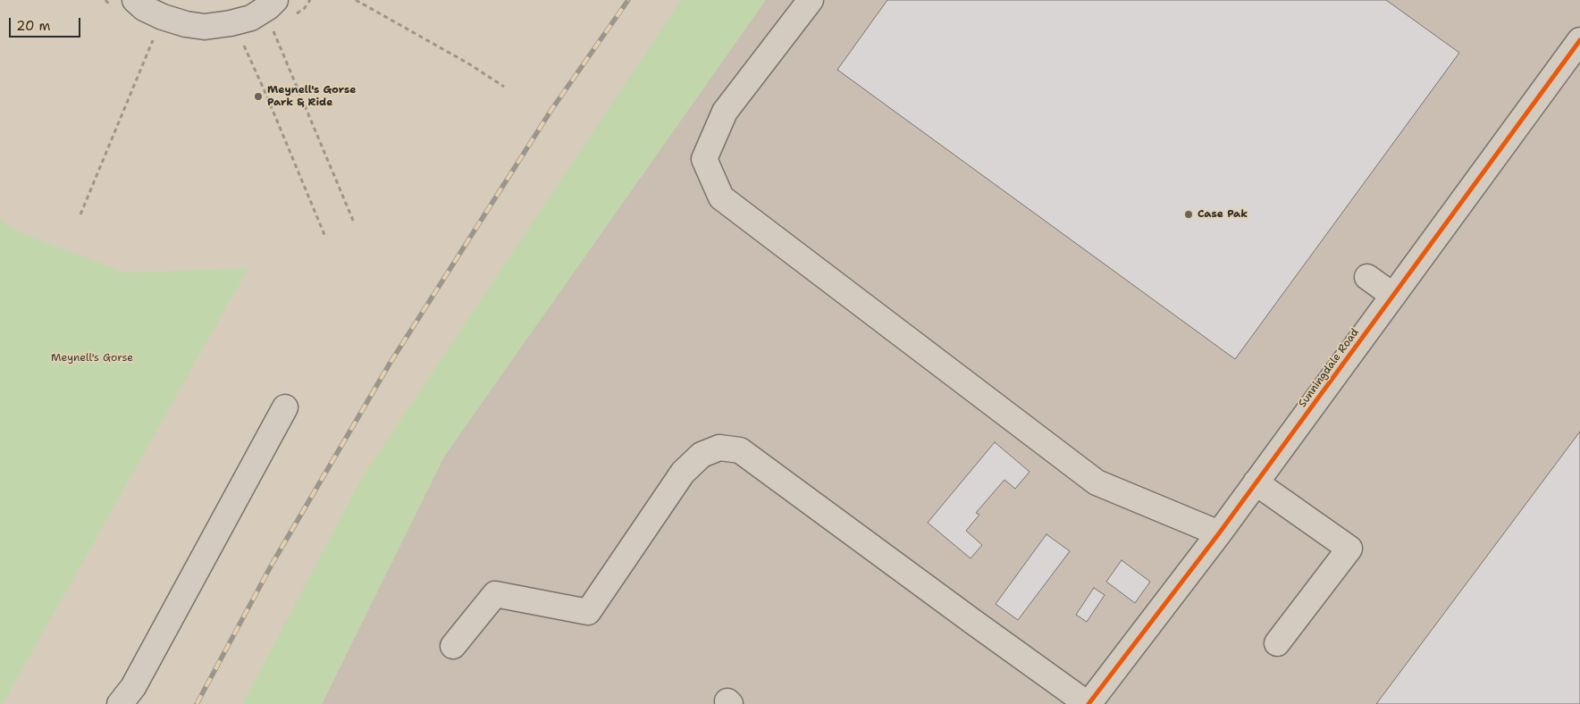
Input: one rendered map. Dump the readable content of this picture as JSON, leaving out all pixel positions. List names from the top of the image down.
{
  "streets": {
    "street": ["Sunningdale Road"]
  },
  "parks": ["Meynell's Gorse"],
  "places": ["Meynell's Gorse Park & Ride", "Case Pak"],
  "scale_bar": "20 m"
}
